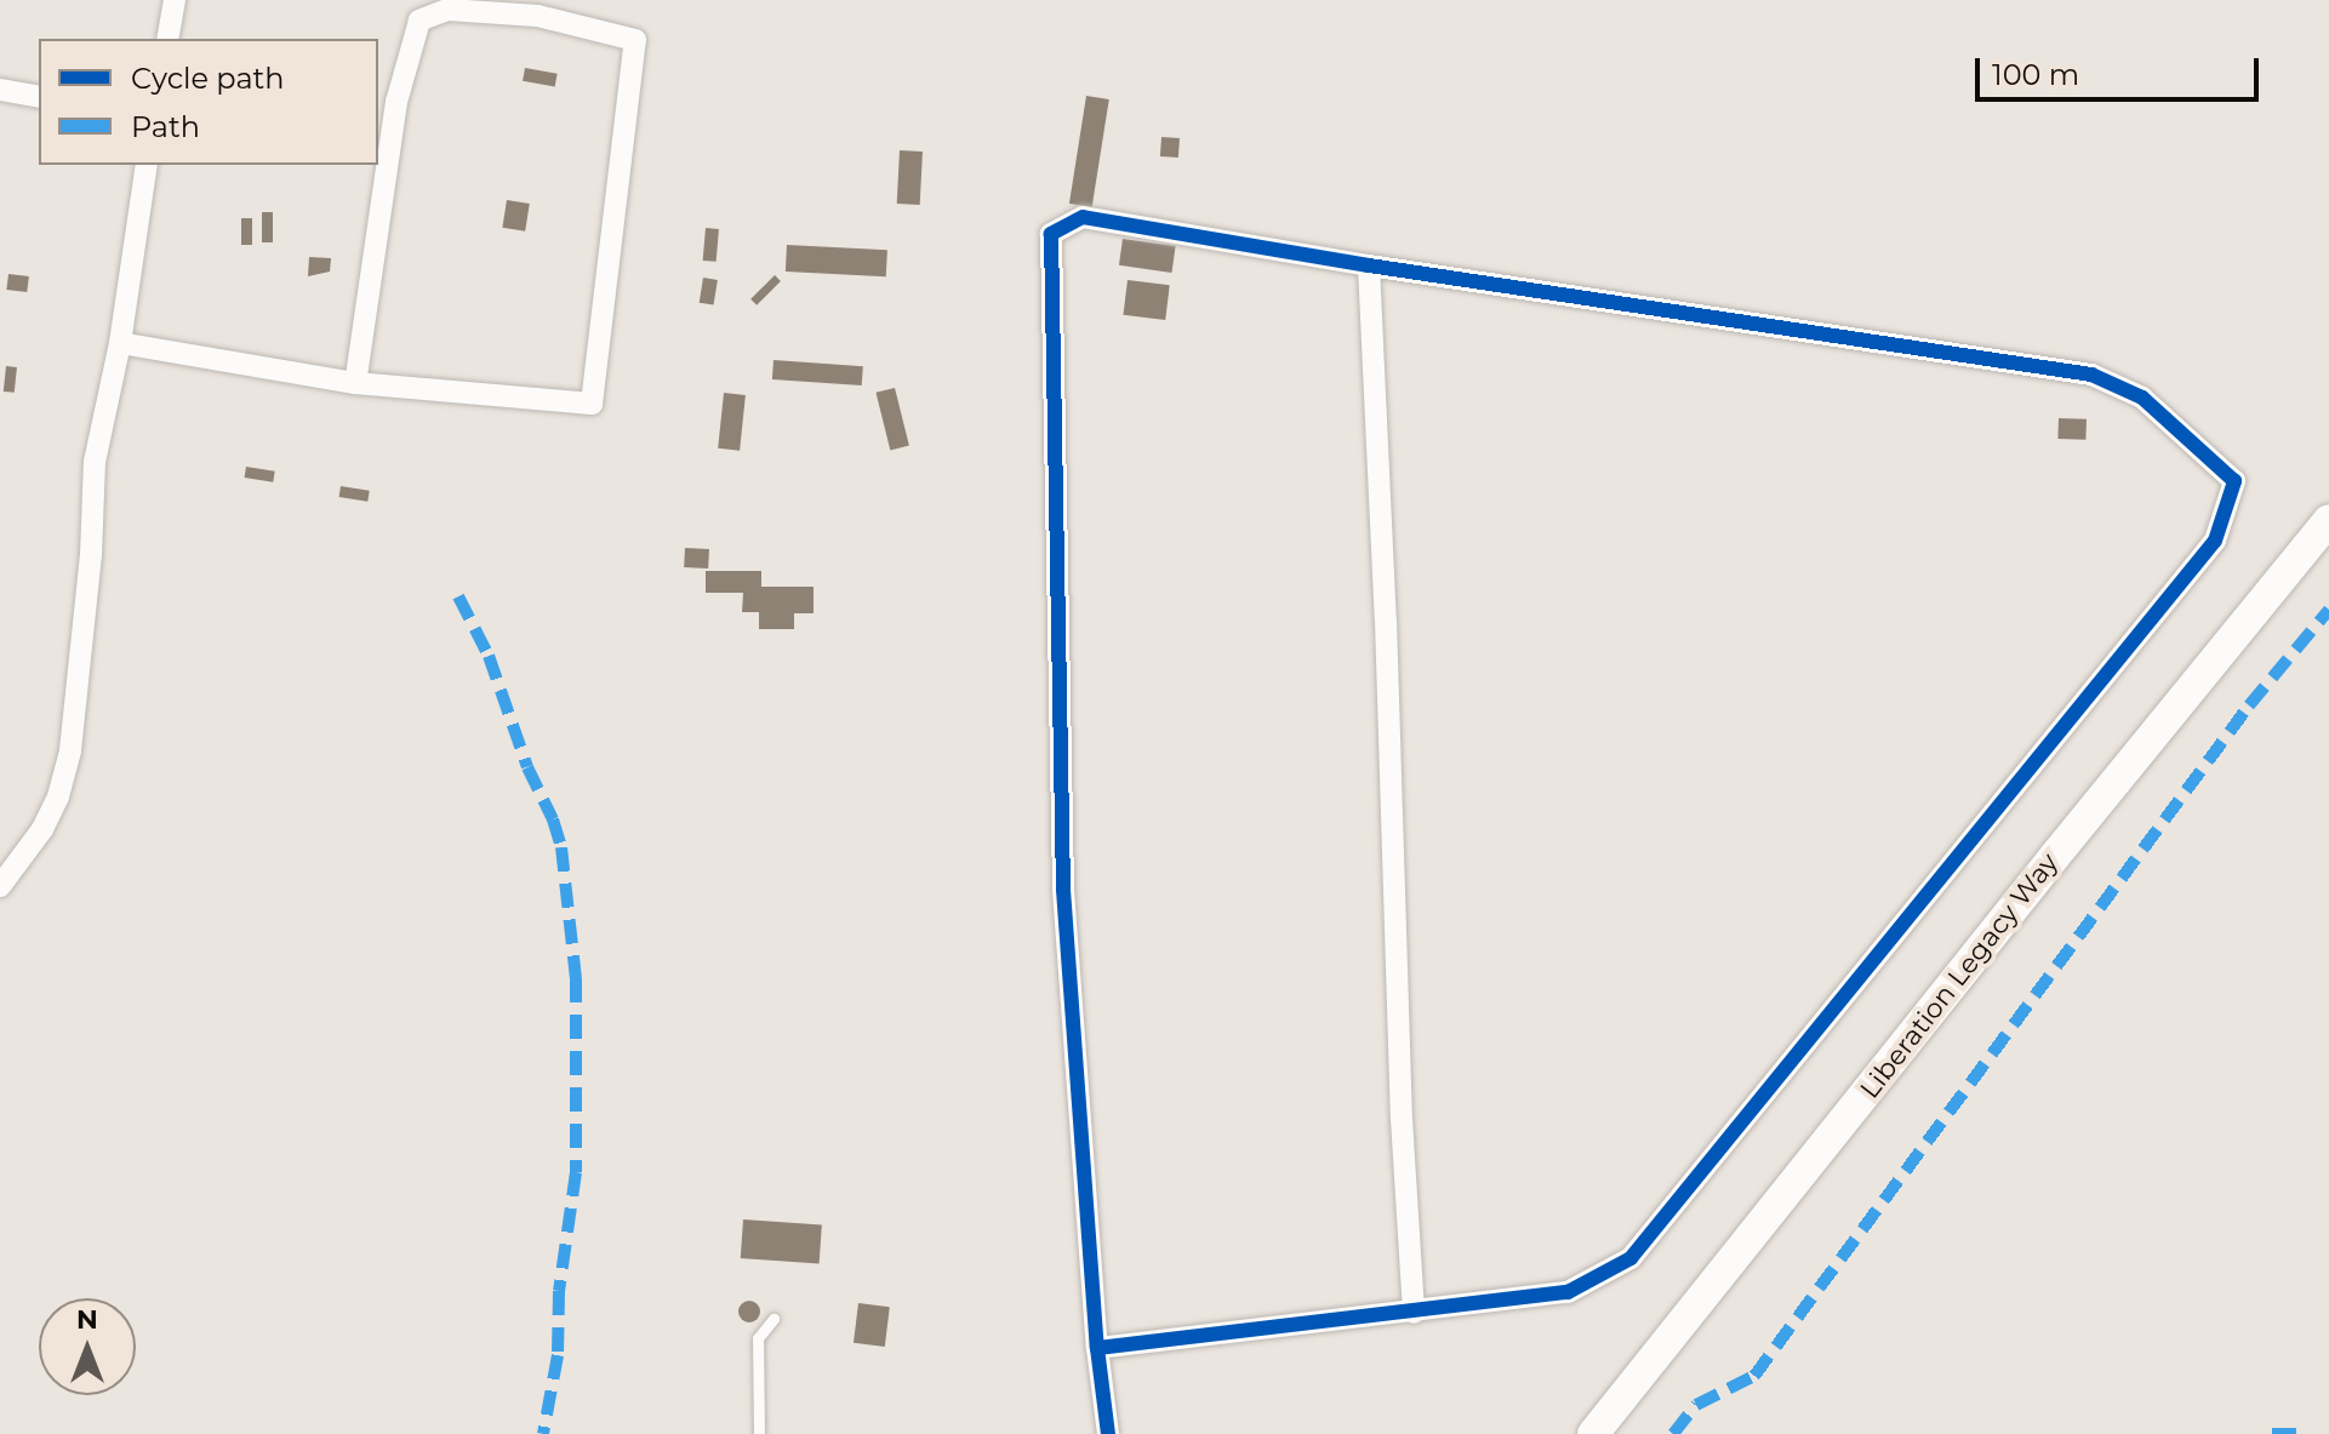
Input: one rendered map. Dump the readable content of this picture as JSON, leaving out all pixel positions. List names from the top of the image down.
{
  "streets": {
    "main road": ["Liberation Legacy Way"]
  },
  "legend": ["Cycle path", "Path"],
  "scale_bar": "100 m",
  "north": "top"
}
